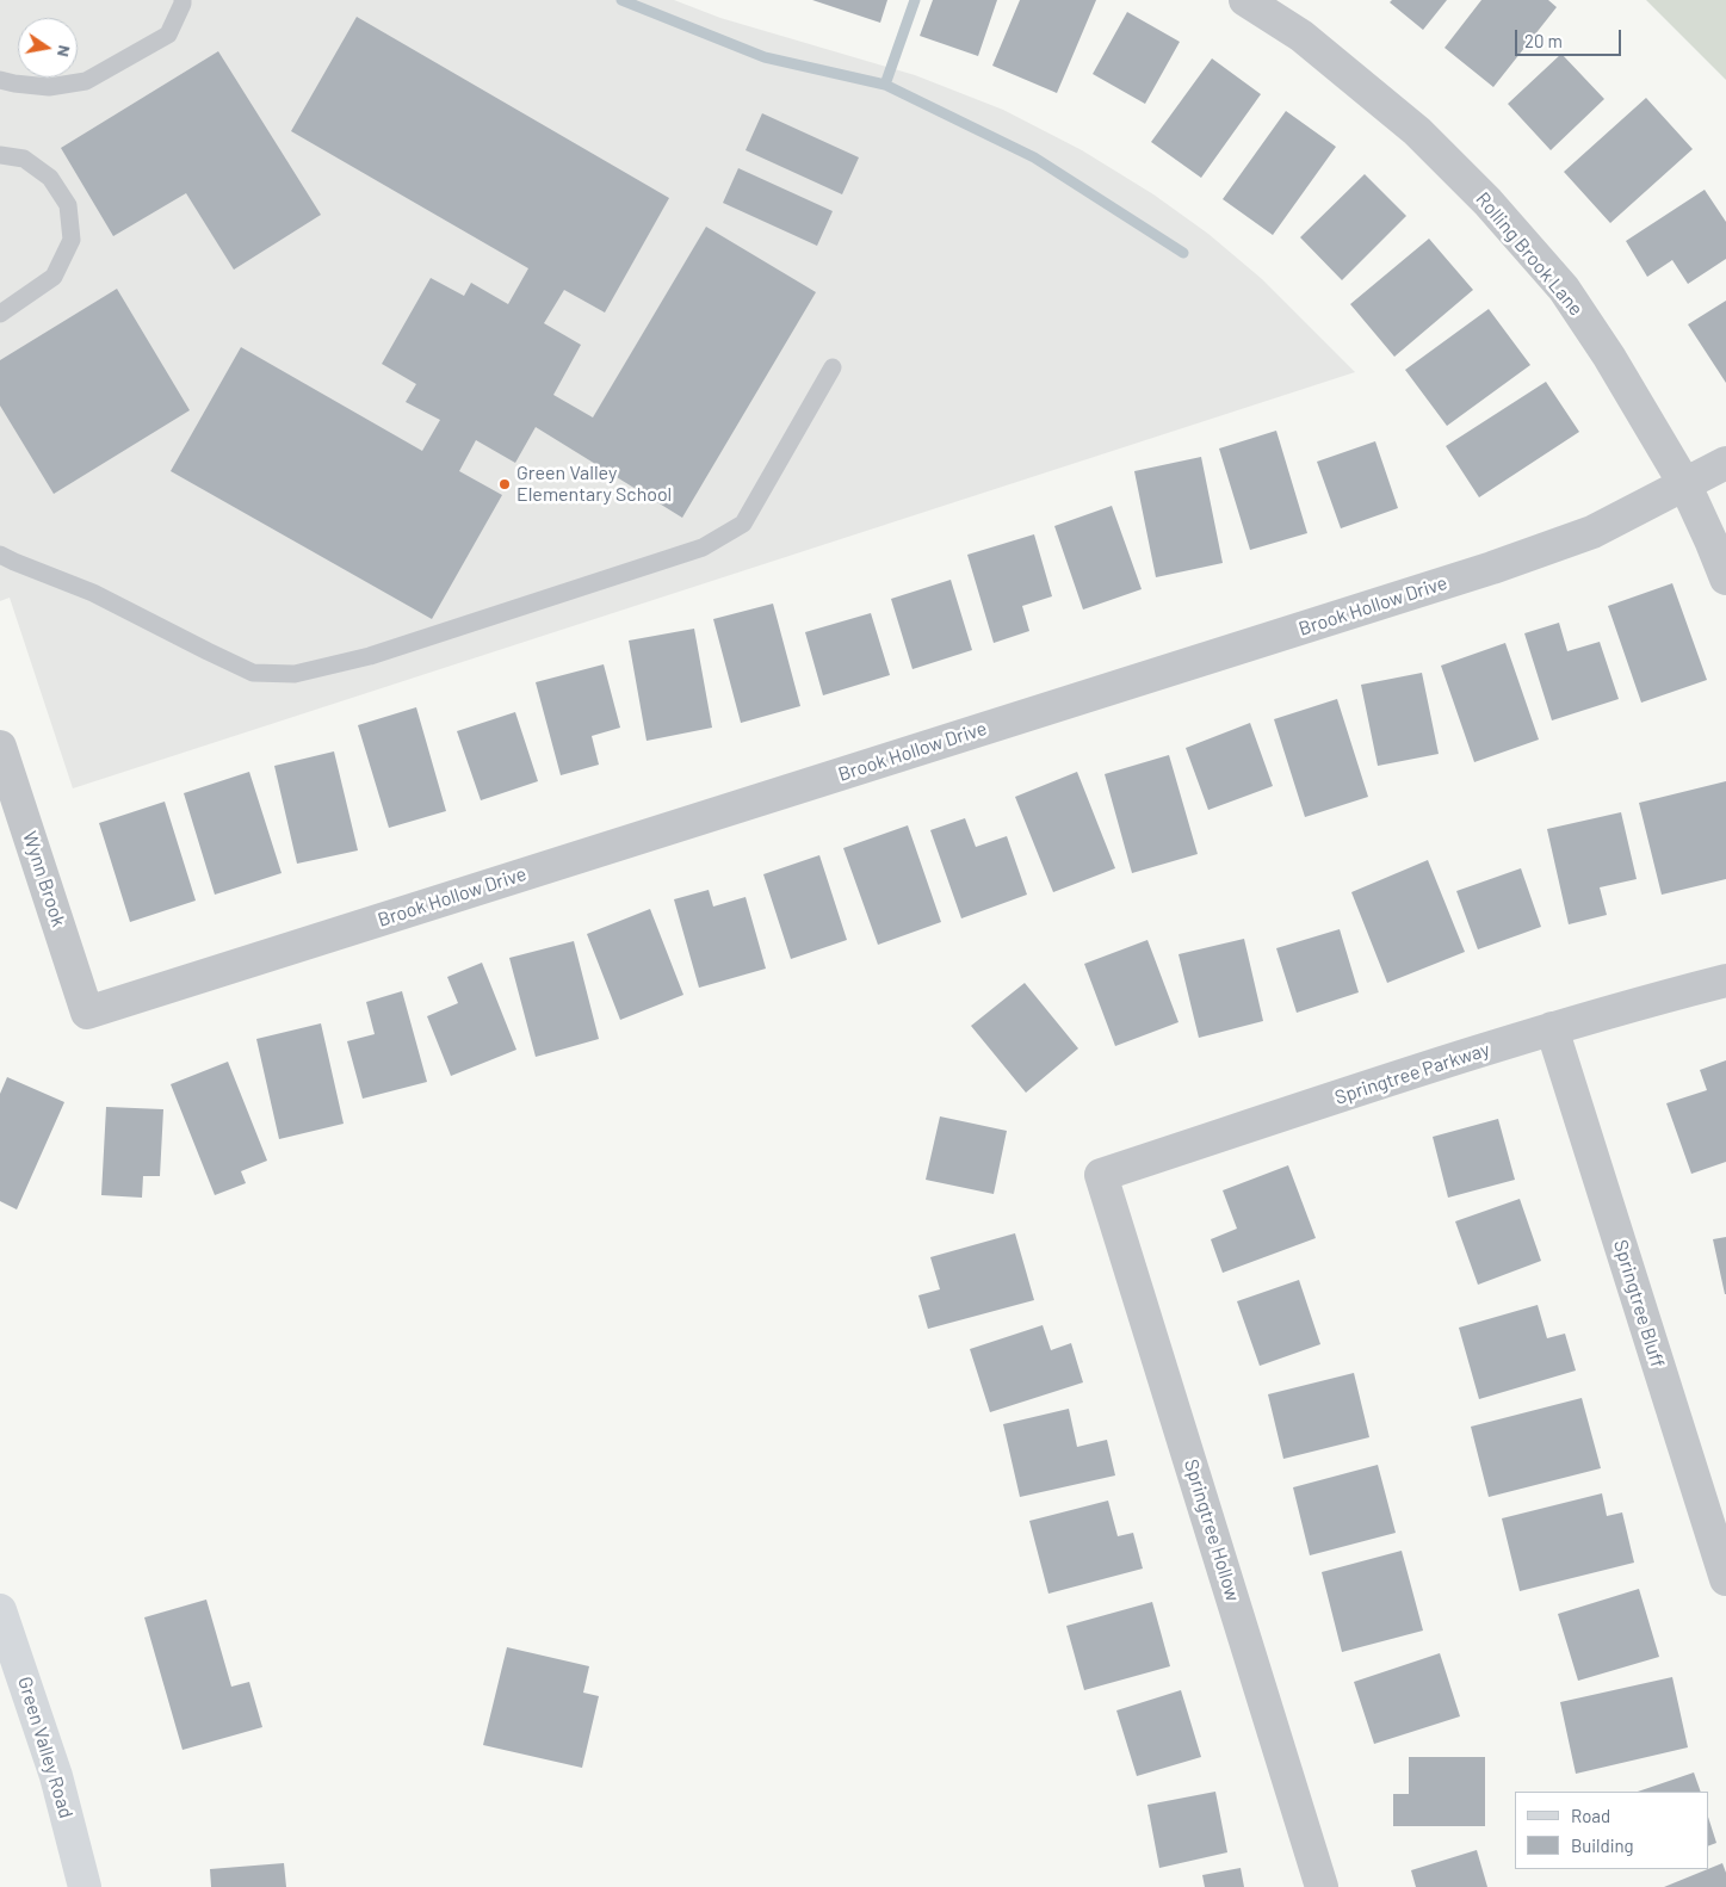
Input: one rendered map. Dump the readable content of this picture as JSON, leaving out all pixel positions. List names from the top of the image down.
{
  "streets": {
    "street": [
      "Rolling Brook Lane",
      "Brook Hollow Drive",
      "Wynn Brook",
      "Springtree Parkway",
      "Springtree Bluff",
      "Springtree Hollow",
      "Green Valley Road"
    ]
  },
  "crossings": [
    ["Rolling Brook Lane", "Brook Hollow Drive"],
    ["Brook Hollow Drive", "Wynn Brook"],
    ["Springtree Parkway", "Springtree Bluff"],
    ["Springtree Parkway", "Springtree Hollow"]
  ],
  "places": ["Green Valley Elementary School"],
  "legend": ["Road", "Building"],
  "scale_bar": "20 m",
  "north": "right"
}
